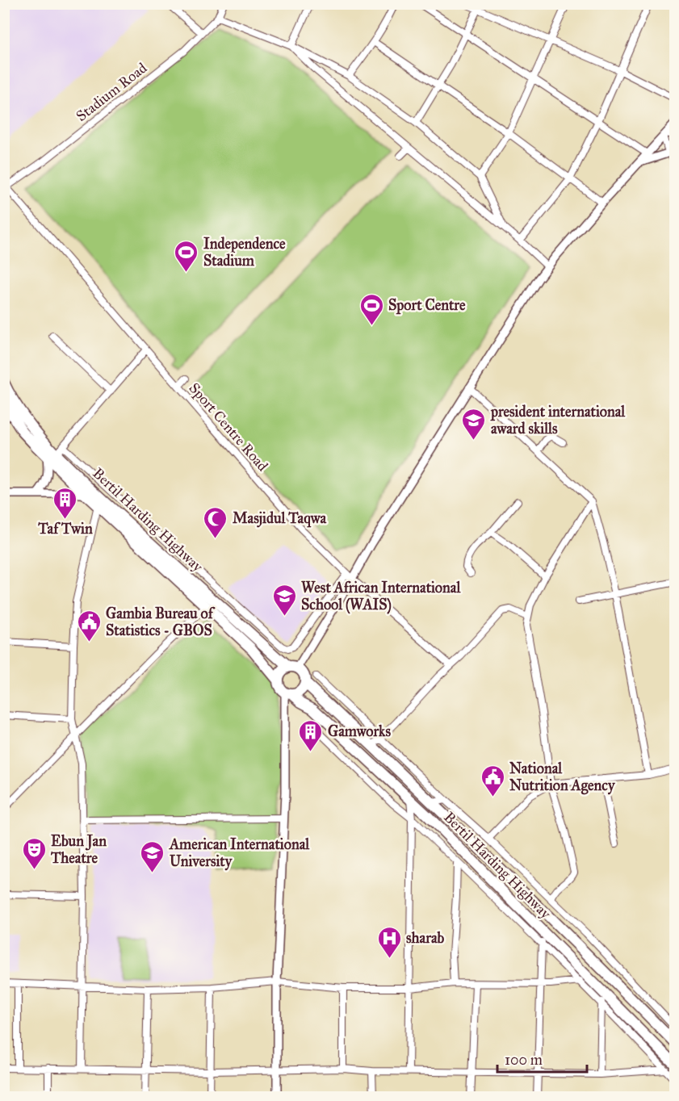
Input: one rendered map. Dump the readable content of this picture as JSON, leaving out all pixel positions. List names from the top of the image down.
{
  "streets": {
    "main road": ["Bertil Harding Highway"],
    "street": ["Stadium Road", "Sport Centre Road"]
  },
  "crossings": [
    ["Stadium Road", "Sport Centre Road"]
  ],
  "places": {
    "sports": ["Independence Stadium", "Sport Centre"],
    "school or university": ["president international award skills", "West African International School (WAIS)", "American International University"],
    "building": ["Taf Twin", "Gamworks"],
    "mosque": ["Masjidul Taqwa"],
    "public building": ["Gambia Bureau of Statistics - GBOS", "National Nutrition Agency"],
    "theatre": ["Ebun Jan Theatre"],
    "hospital": ["sharab"]
  },
  "scale_bar": "100 m"
}
